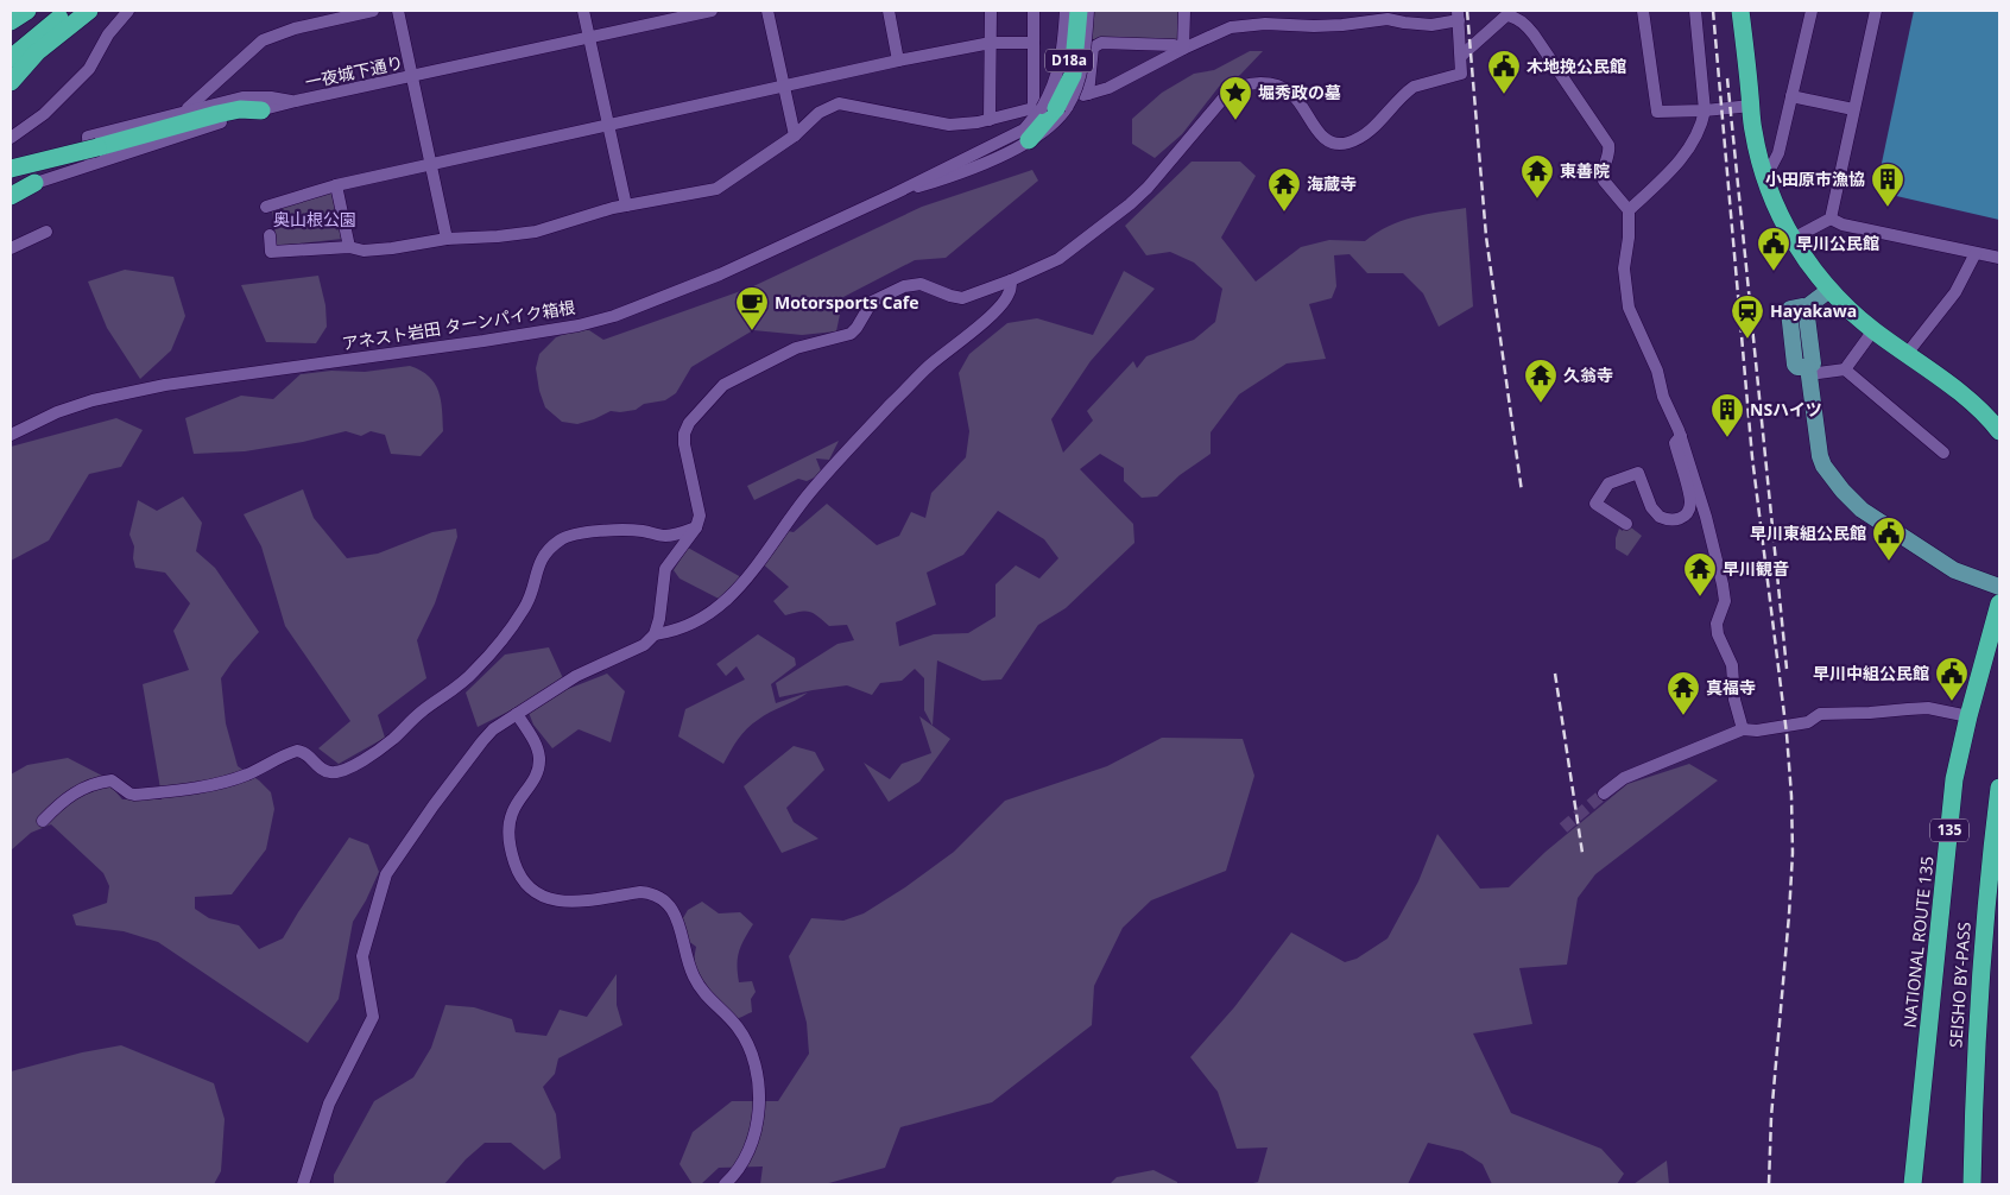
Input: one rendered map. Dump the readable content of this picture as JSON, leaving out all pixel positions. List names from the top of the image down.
{
  "streets": {
    "highway": [
      "D18a",
      "135",
      "NATIONAL ROUTE 135",
      "SEISHO BY-PASS"
    ],
    "street": ["一夜城下通り", "アネスト岩田 ターンパイク箱根"]
  },
  "crossings": [
    ["D18a", "アネスト岩田 ターンパイク箱根"]
  ],
  "parks": ["奥山根公園"],
  "places": {
    "public building": [
      "木地挽公民館",
      "早川公民館",
      "早川東組公民館",
      "早川中組公民館"
    ],
    "place": ["堀秀政の墓"],
    "temple": [
      "東善院",
      "海蔵寺",
      "久翁寺",
      "早川観音",
      "真福寺"
    ],
    "building": ["小田原市漁協", "NSハイツ"],
    "cafe": ["Motorsports Cafe"],
    "station": ["Hayakawa"]
  }
}
